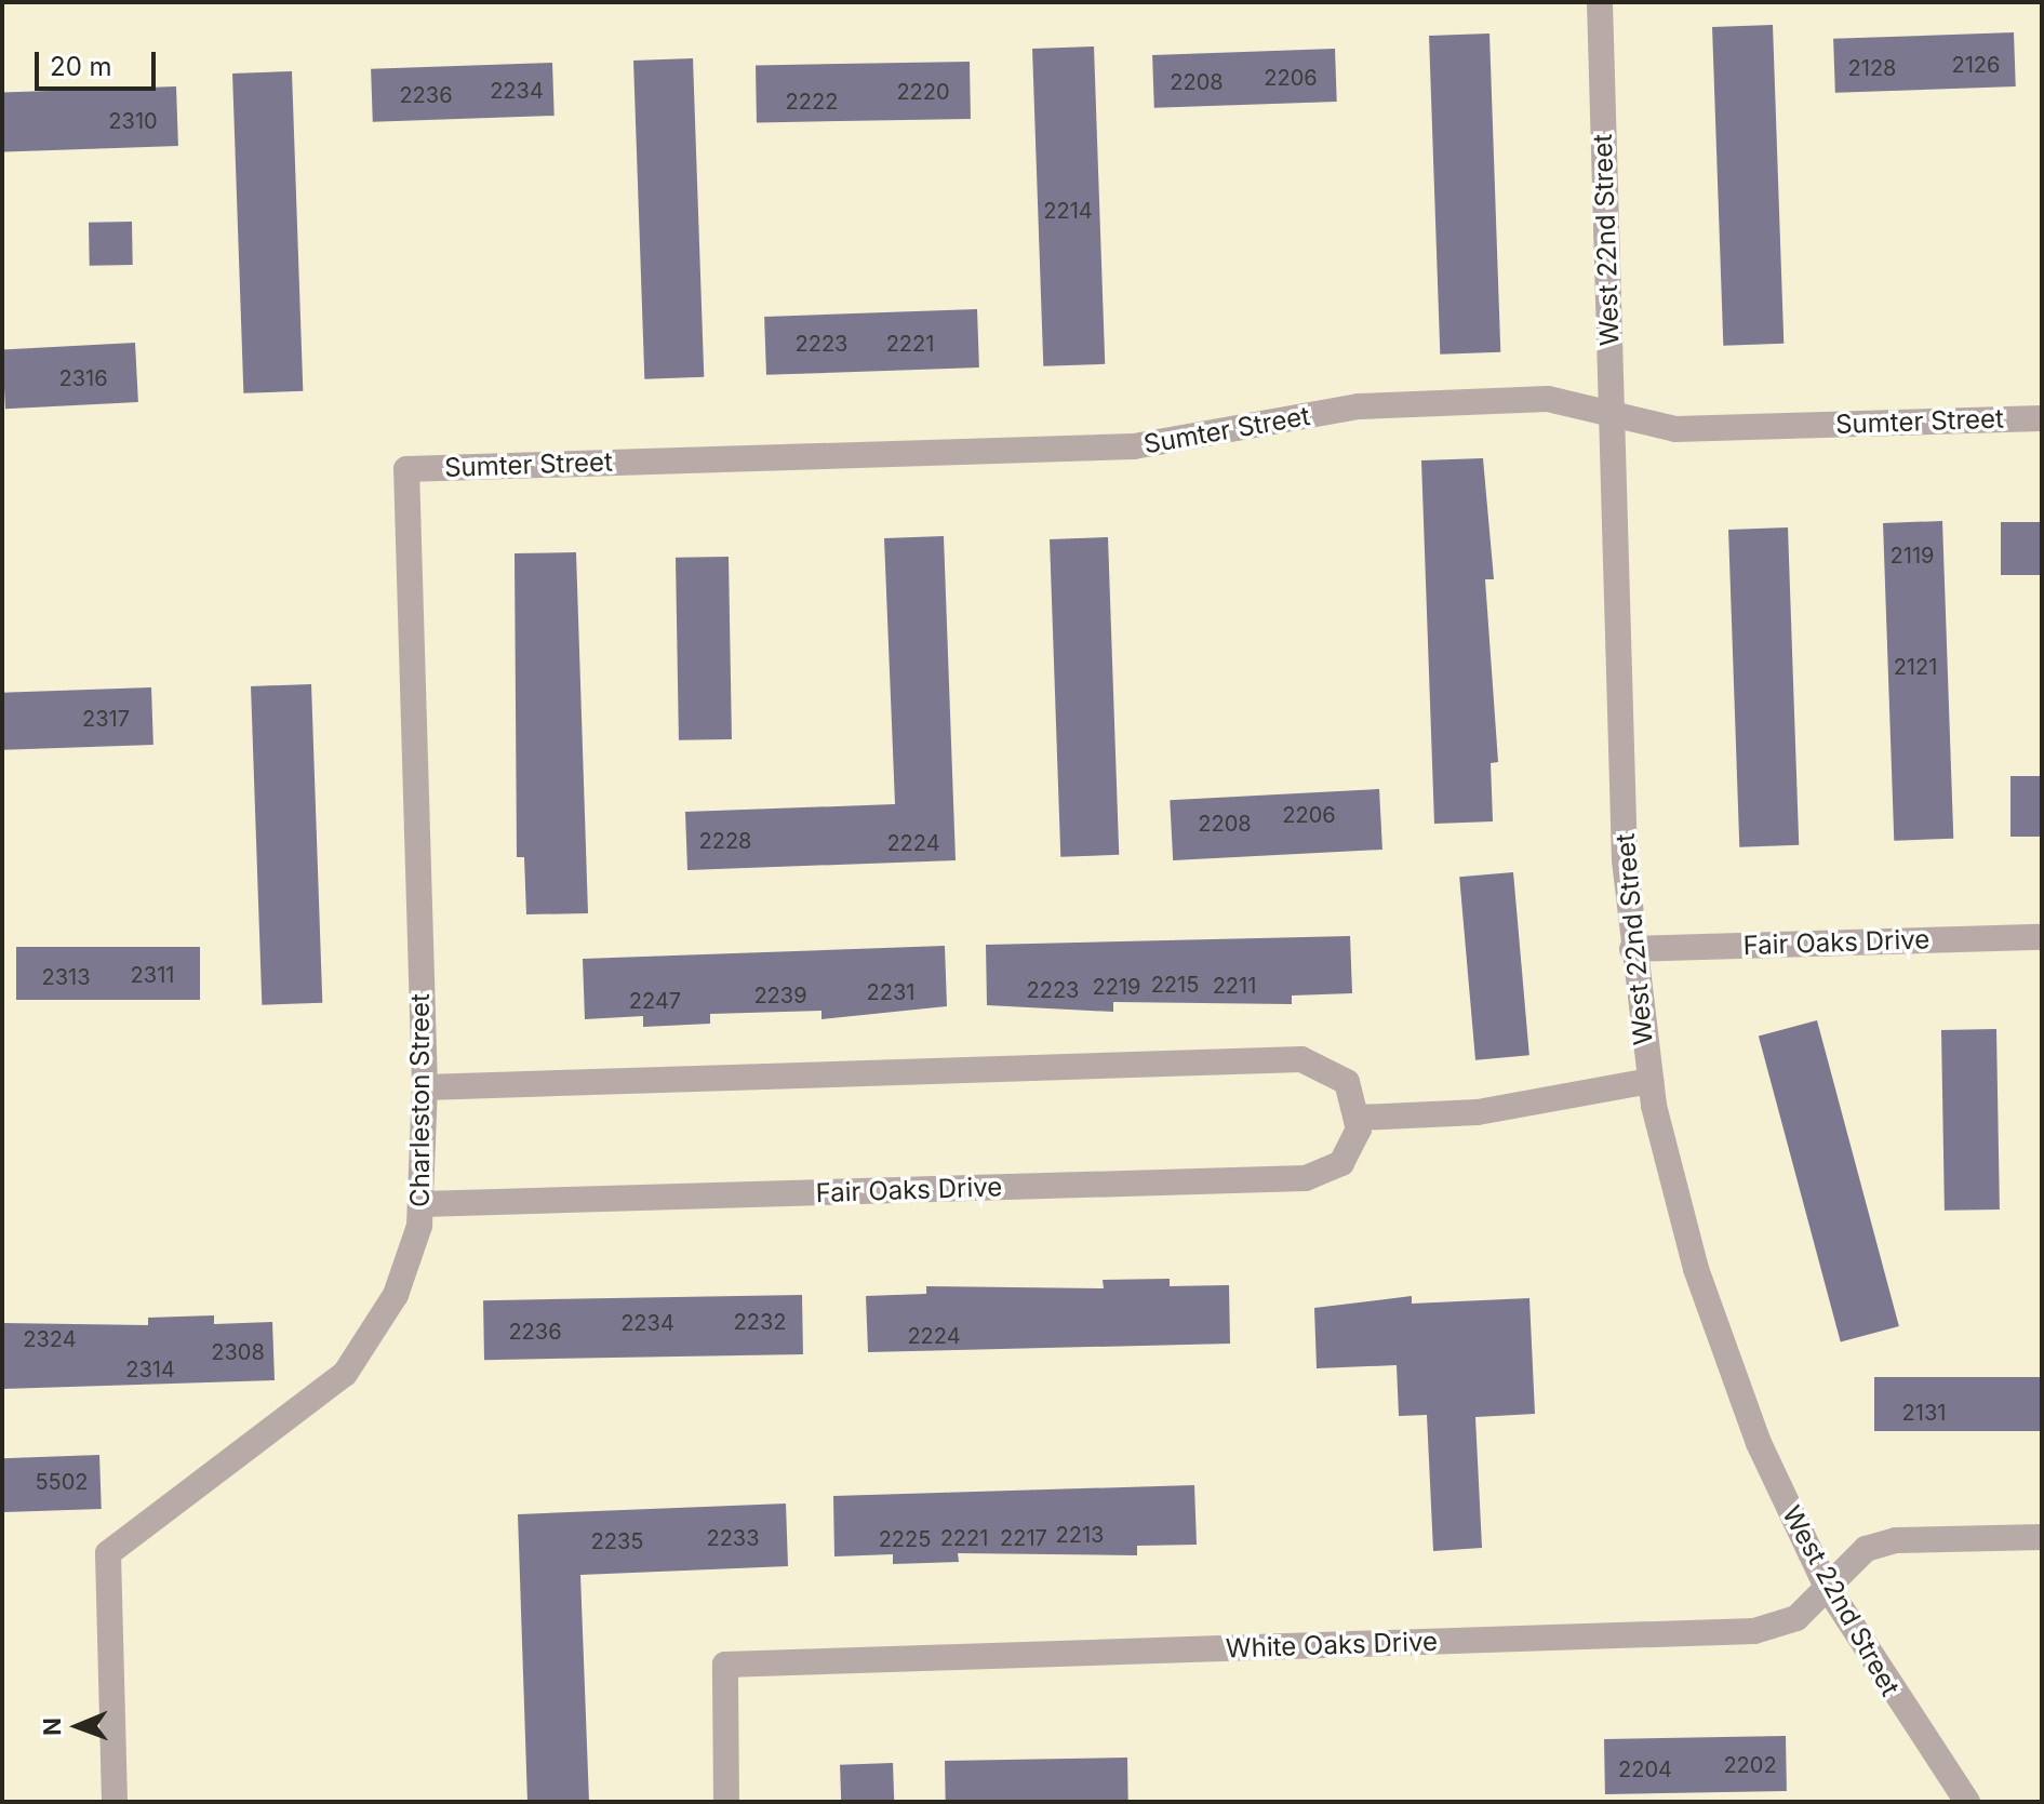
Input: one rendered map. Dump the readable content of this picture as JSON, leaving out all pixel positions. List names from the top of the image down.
{
  "streets": {
    "street": [
      "West 22nd Street",
      "Sumter Street",
      "Fair Oaks Drive",
      "Charleston Street",
      "White Oaks Drive"
    ]
  },
  "crossings": [
    ["West 22nd Street", "Sumter Street"],
    ["West 22nd Street", "Fair Oaks Drive"],
    ["West 22nd Street", "White Oaks Drive"],
    ["Sumter Street", "Charleston Street"],
    ["Fair Oaks Drive", "Charleston Street"]
  ],
  "house_numbers": [
    "2126",
    "2128",
    "2206",
    "2208",
    "2234",
    "2220",
    "2236",
    "2222",
    "2310",
    "2214",
    "2223",
    "2221",
    "2316",
    "2119",
    "2121",
    "2317",
    "2206",
    "2208",
    "2228",
    "2224",
    "2311",
    "2313",
    "2215",
    "2211",
    "2219",
    "2223",
    "2231",
    "2239",
    "2247",
    "2232",
    "2234",
    "2236",
    "2224",
    "2324",
    "2308",
    "2314",
    "2131",
    "5502",
    "2213",
    "2233",
    "2221",
    "2217",
    "2225",
    "2235",
    "2202",
    "2204"
  ],
  "scale_bar": "20 m",
  "north": "left"
}
